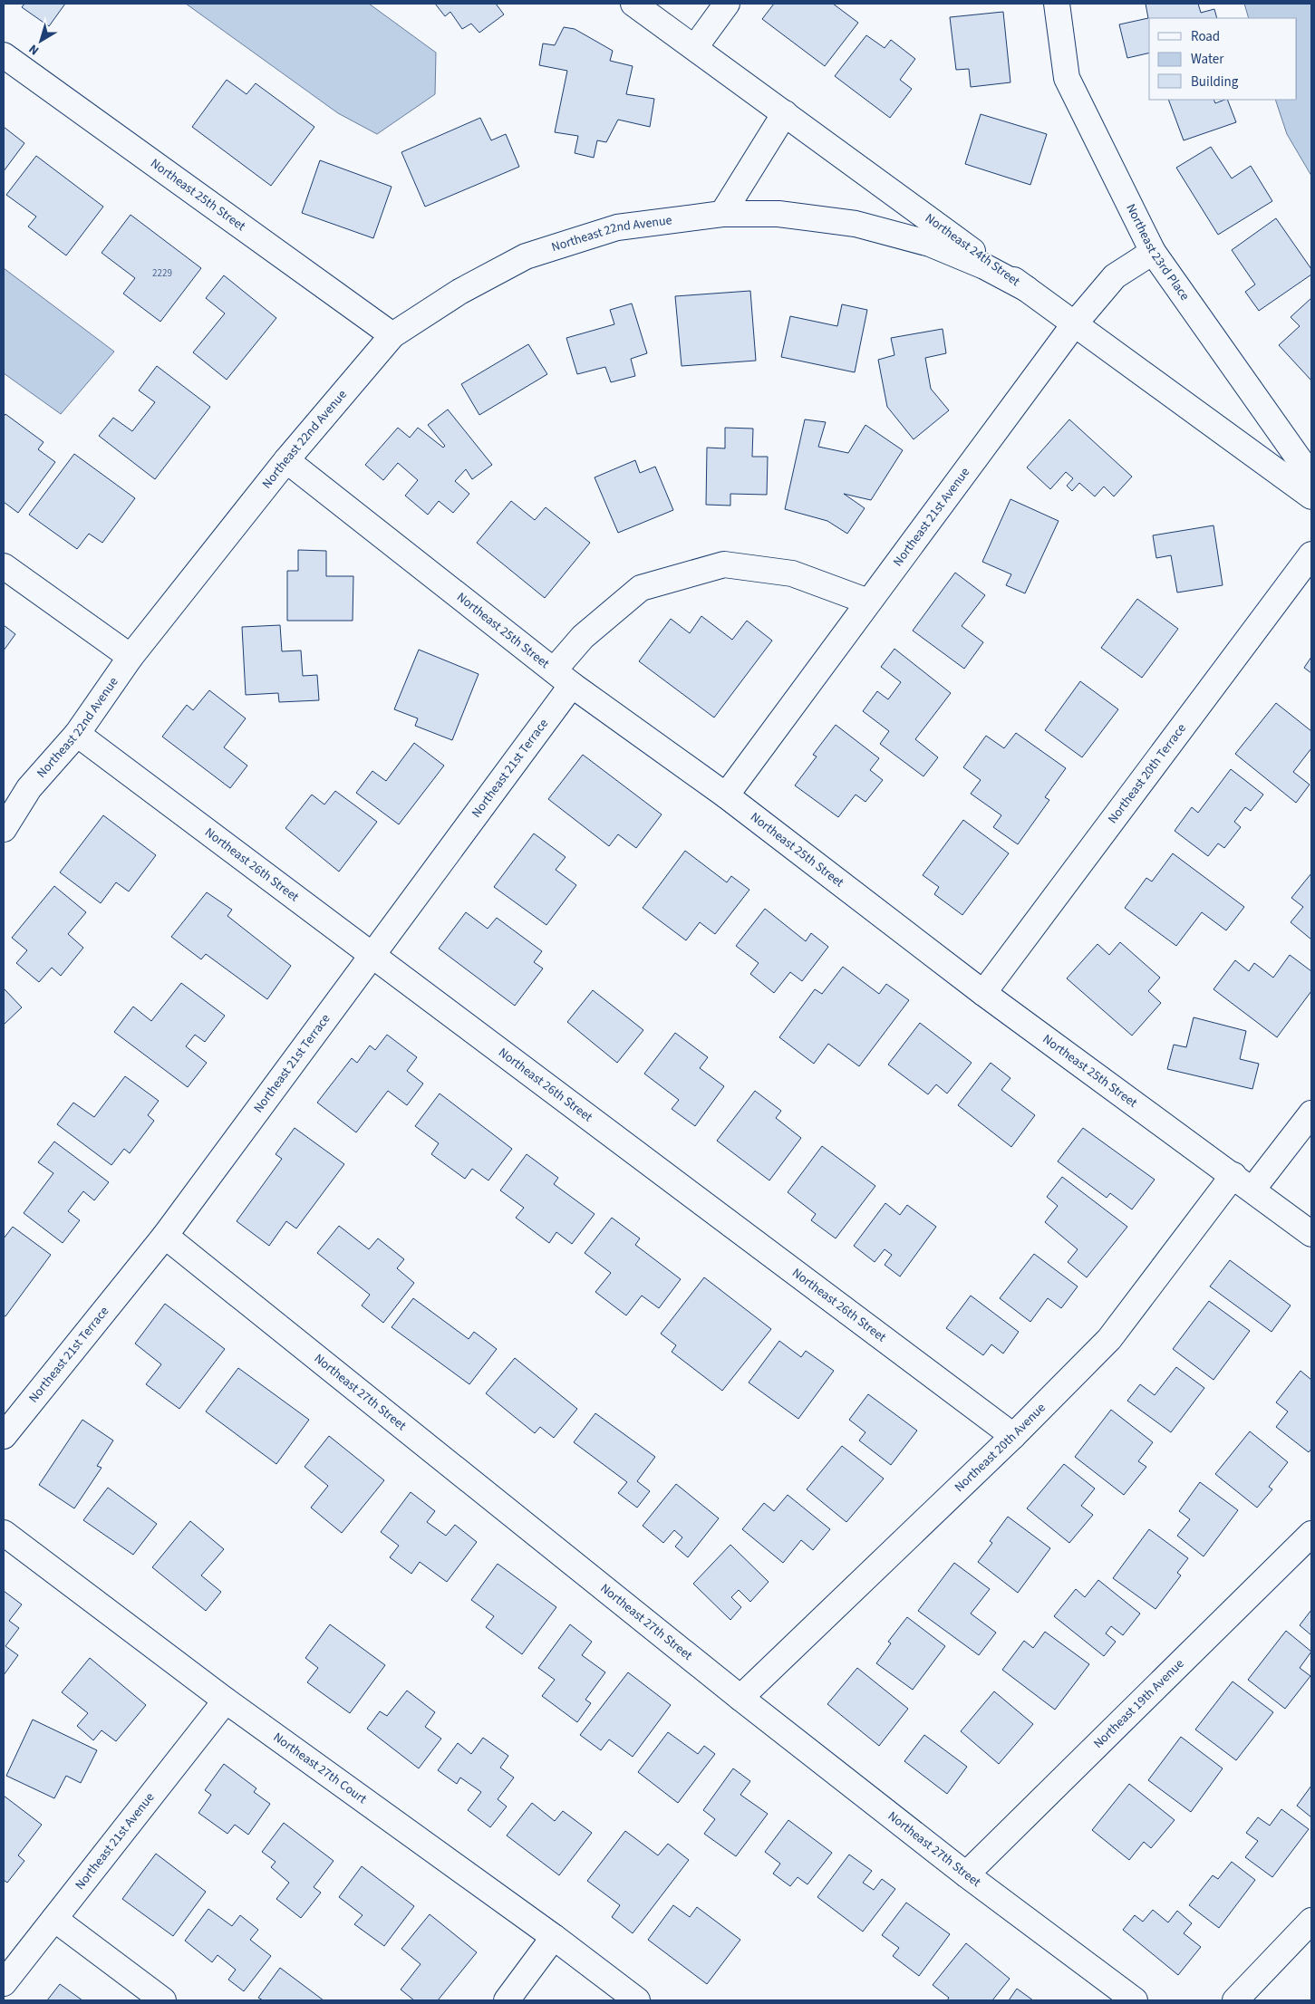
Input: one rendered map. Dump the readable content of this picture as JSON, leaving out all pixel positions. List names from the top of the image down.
{
  "streets": {
    "street": [
      "Northeast 25th Street",
      "Northeast 22nd Avenue",
      "Northeast 24th Street",
      "Northeast 23rd Place",
      "Northeast 21st Avenue",
      "Northeast 21st Terrace",
      "Northeast 20th Terrace",
      "Northeast 26th Street",
      "Northeast 27th Street",
      "Northeast 20th Avenue",
      "Northeast 19th Avenue",
      "Northeast 27th Court"
    ]
  },
  "crossings": [
    ["Northeast 25th Street", "Northeast 22nd Avenue"],
    ["Northeast 25th Street", "Northeast 21st Avenue"],
    ["Northeast 25th Street", "Northeast 21st Terrace"],
    ["Northeast 25th Street", "Northeast 20th Terrace"],
    ["Northeast 25th Street", "Northeast 20th Avenue"],
    ["Northeast 22nd Avenue", "Northeast 24th Street"],
    ["Northeast 22nd Avenue", "Northeast 26th Street"],
    ["Northeast 24th Street", "Northeast 21st Avenue"],
    ["Northeast 23rd Place", "Northeast 21st Avenue"],
    ["Northeast 21st Avenue", "Northeast 21st Terrace"],
    ["Northeast 21st Avenue", "Northeast 27th Court"],
    ["Northeast 21st Terrace", "Northeast 26th Street"],
    ["Northeast 21st Terrace", "Northeast 27th Street"],
    ["Northeast 26th Street", "Northeast 20th Avenue"],
    ["Northeast 27th Street", "Northeast 20th Avenue"],
    ["Northeast 27th Street", "Northeast 19th Avenue"]
  ],
  "house_numbers": ["2229"],
  "legend": ["Road", "Water", "Building"],
  "north": "bottom left"
}
